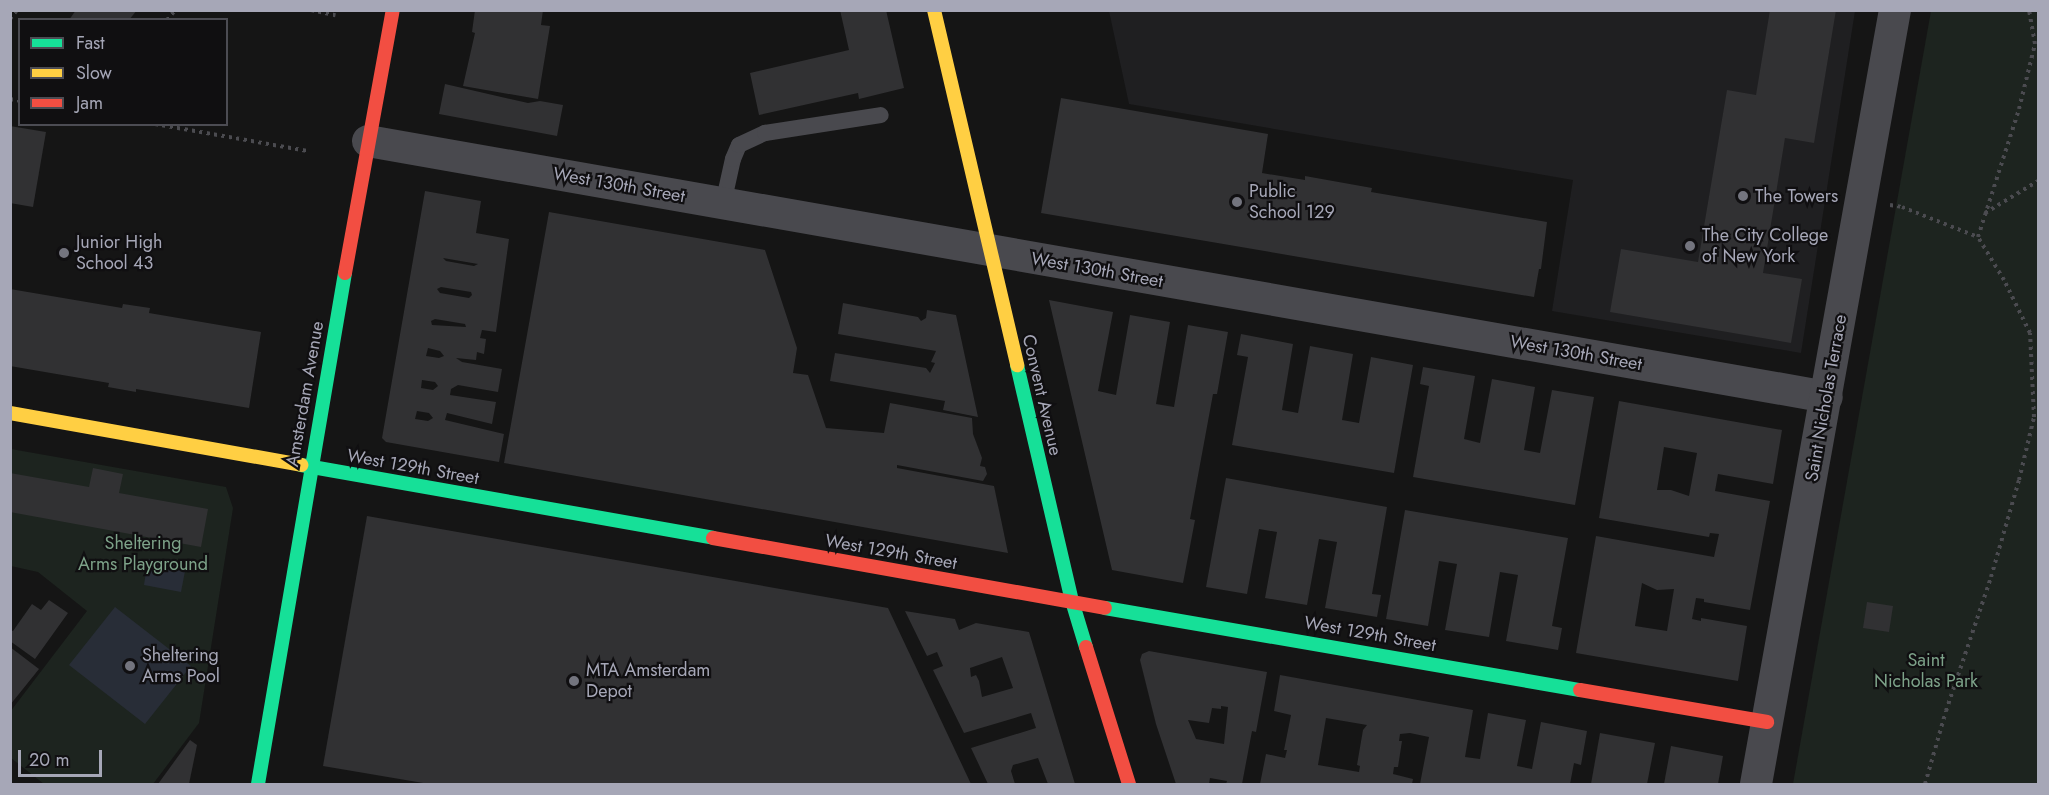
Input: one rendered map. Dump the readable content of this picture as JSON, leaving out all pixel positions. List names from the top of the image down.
{
  "streets": {
    "street": [
      "West 130th Street",
      "Amsterdam Avenue",
      "Convent Avenue",
      "Saint Nicholas Terrace",
      "West 129th Street"
    ]
  },
  "crossings": [
    ["West 130th Street", "Amsterdam Avenue"],
    ["West 130th Street", "Convent Avenue"],
    ["West 130th Street", "Saint Nicholas Terrace"],
    ["Amsterdam Avenue", "West 129th Street"],
    ["Convent Avenue", "West 129th Street"],
    ["Saint Nicholas Terrace", "West 129th Street"]
  ],
  "parks": ["Sheltering Arms Playground", "Saint Nicholas Park"],
  "places": [
    "The Towers",
    "Public School 129",
    "The City College of New York",
    "Junior High School 43",
    "Sheltering Arms Pool",
    "MTA Amsterdam Depot"
  ],
  "legend": ["Fast", "Slow", "Jam"],
  "scale_bar": "20 m"
}
